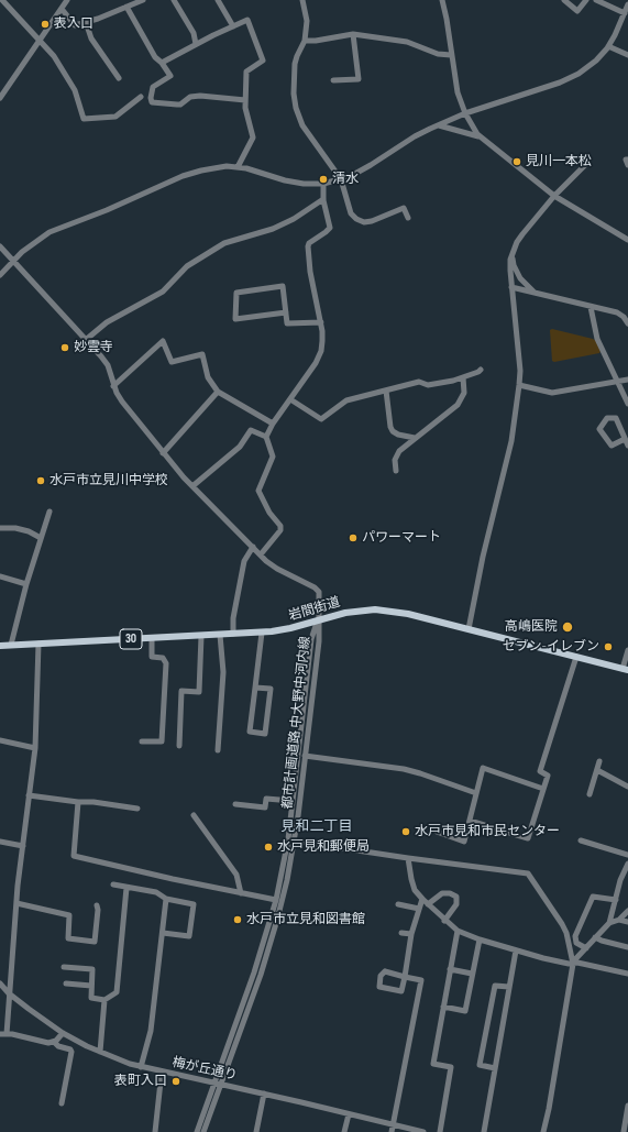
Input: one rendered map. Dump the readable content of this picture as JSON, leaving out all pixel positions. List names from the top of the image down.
{
  "streets": {
    "main road": ["岩間街道", "30"],
    "street": ["都市計画道路 中大野中河内線", "梅が丘通り"]
  },
  "crossings": [
    ["岩間街道", "都市計画道路 中大野中河内線"],
    ["都市計画道路 中大野中河内線", "梅が丘通り"]
  ],
  "districts": ["見和二丁目"],
  "places": [
    "表入口",
    "見川一本松",
    "清水",
    "妙雲寺",
    "水戸市立見川中学校",
    "パワーマート",
    "高嶋医院",
    "セブン-イレブン",
    "水戸市見和市民センター",
    "水戸見和郵便局",
    "水戸市立見和図書館",
    "表町入口"
  ]
}
